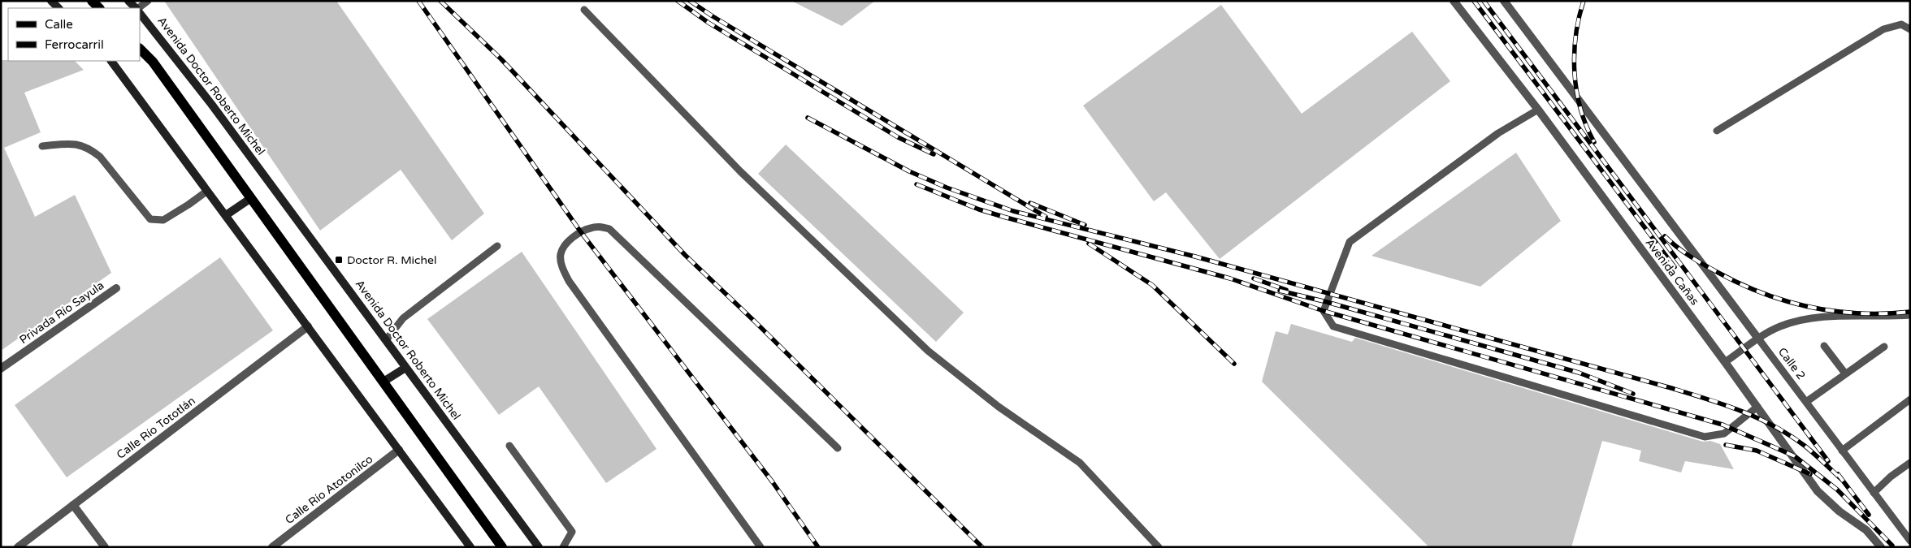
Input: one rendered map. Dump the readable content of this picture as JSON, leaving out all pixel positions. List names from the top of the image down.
{
  "streets": {
    "main road": ["Avenida Doctor Roberto Michel"],
    "street": [
      "Avenida Cañas",
      "Privada Río Sayula",
      "Calle 2",
      "Calle Río Tototlán",
      "Calle Río Atotonilco"
    ]
  },
  "places": {
    "transit": ["Doctor R. Michel"]
  },
  "legend": ["Calle", "Ferrocarril"]
}
